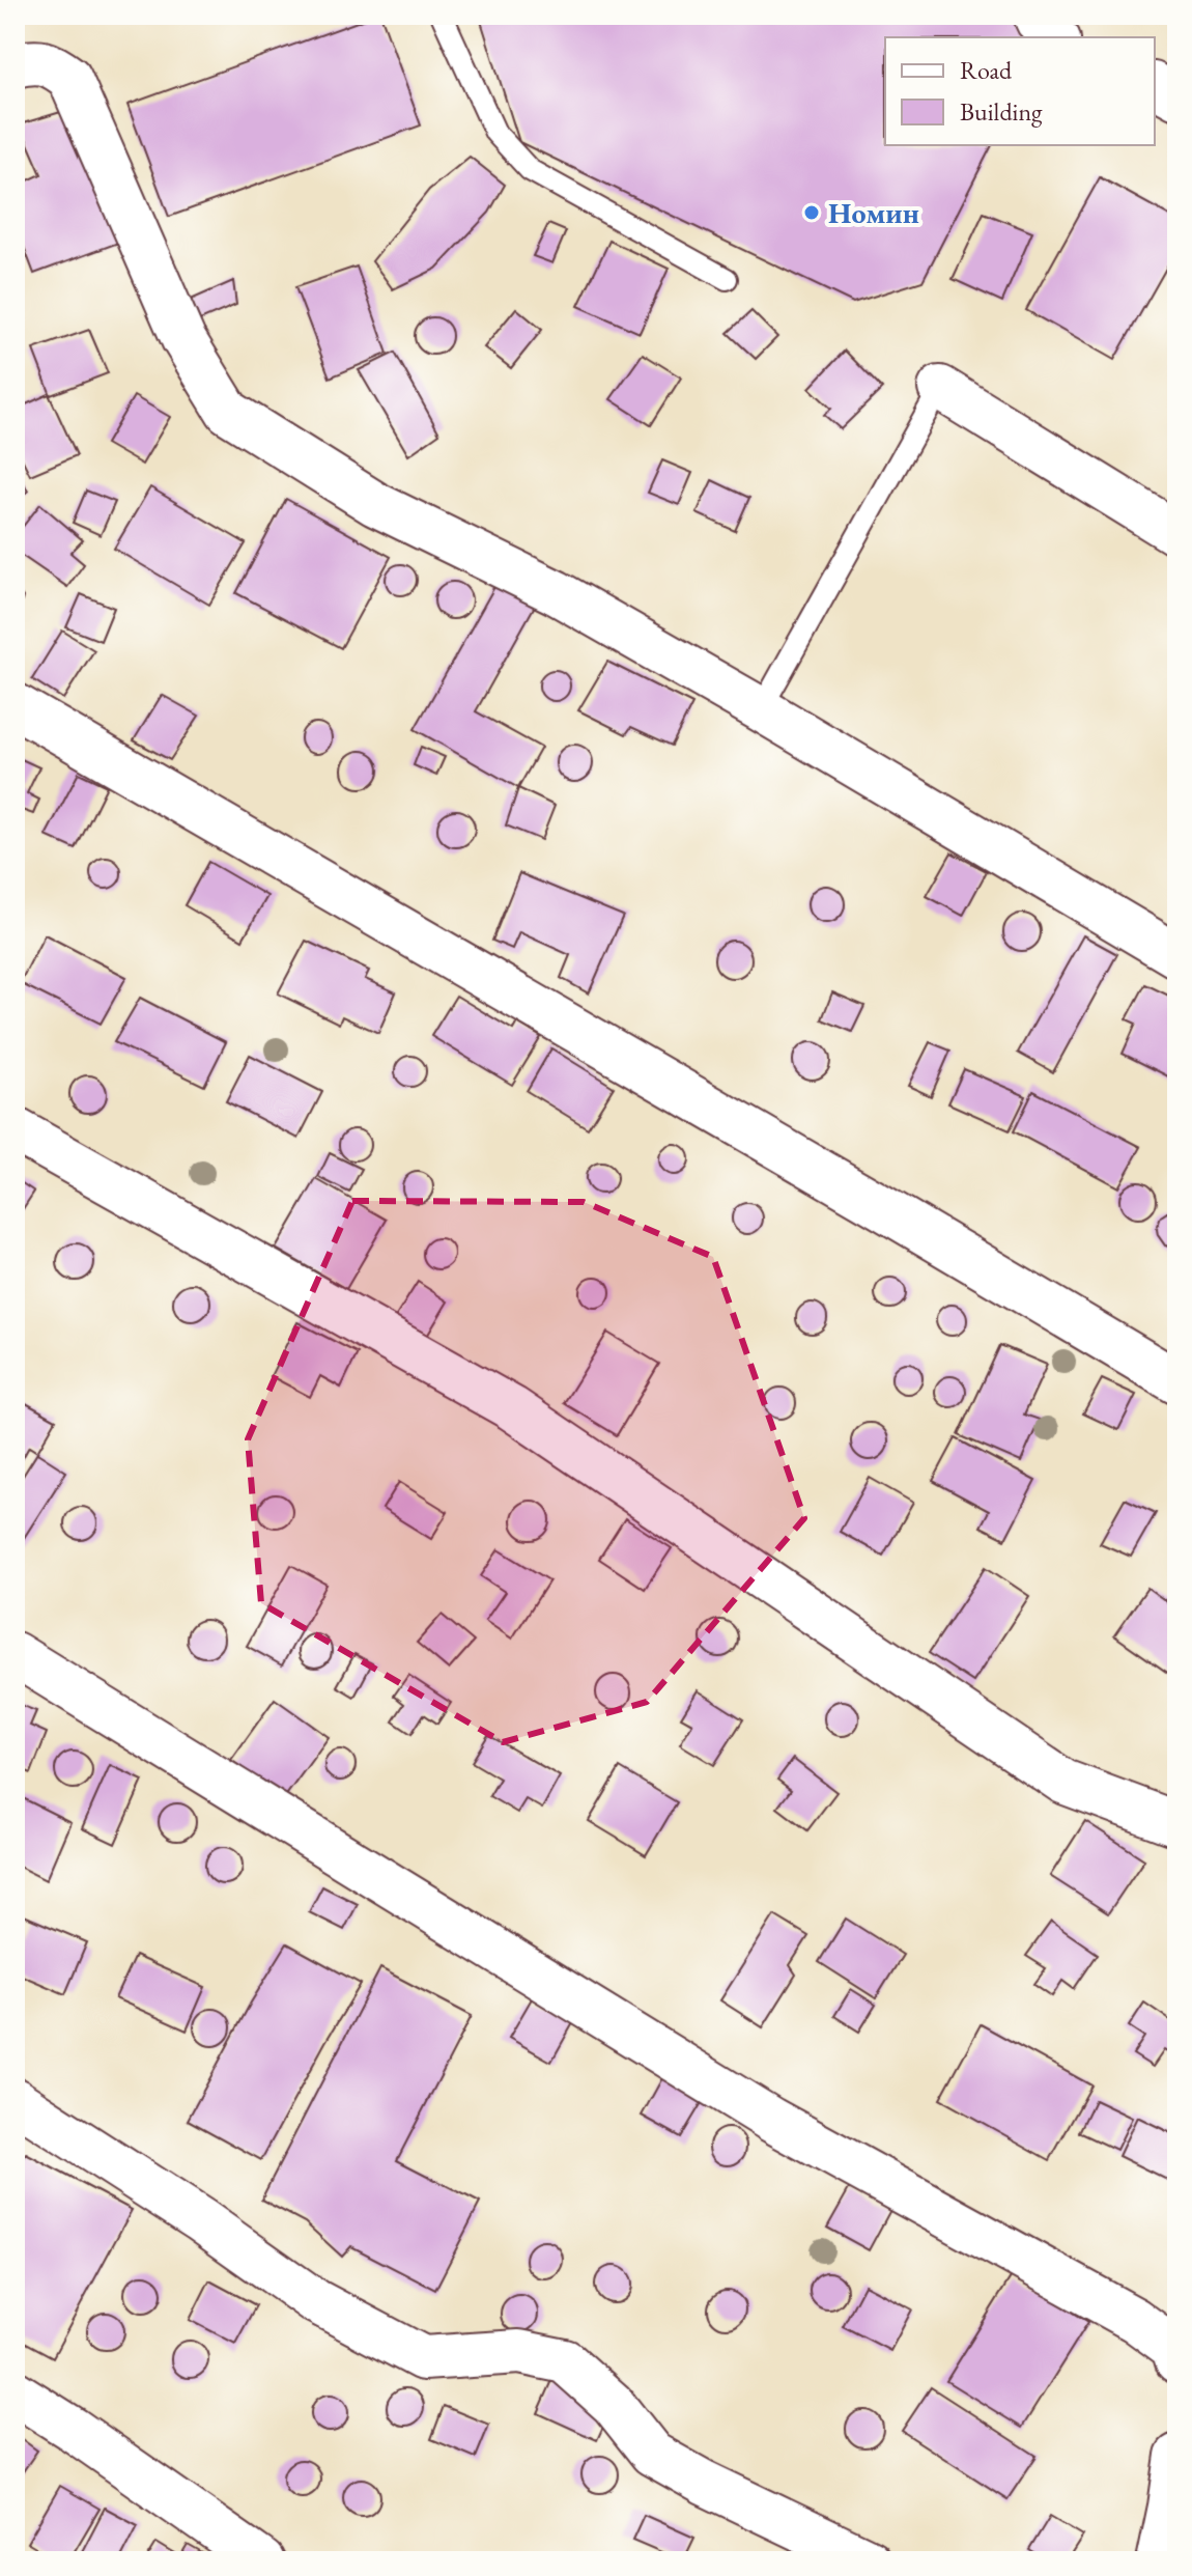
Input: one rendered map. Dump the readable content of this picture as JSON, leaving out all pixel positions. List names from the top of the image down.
{
  "places": ["Номин"],
  "legend": ["Road", "Building"]
}
